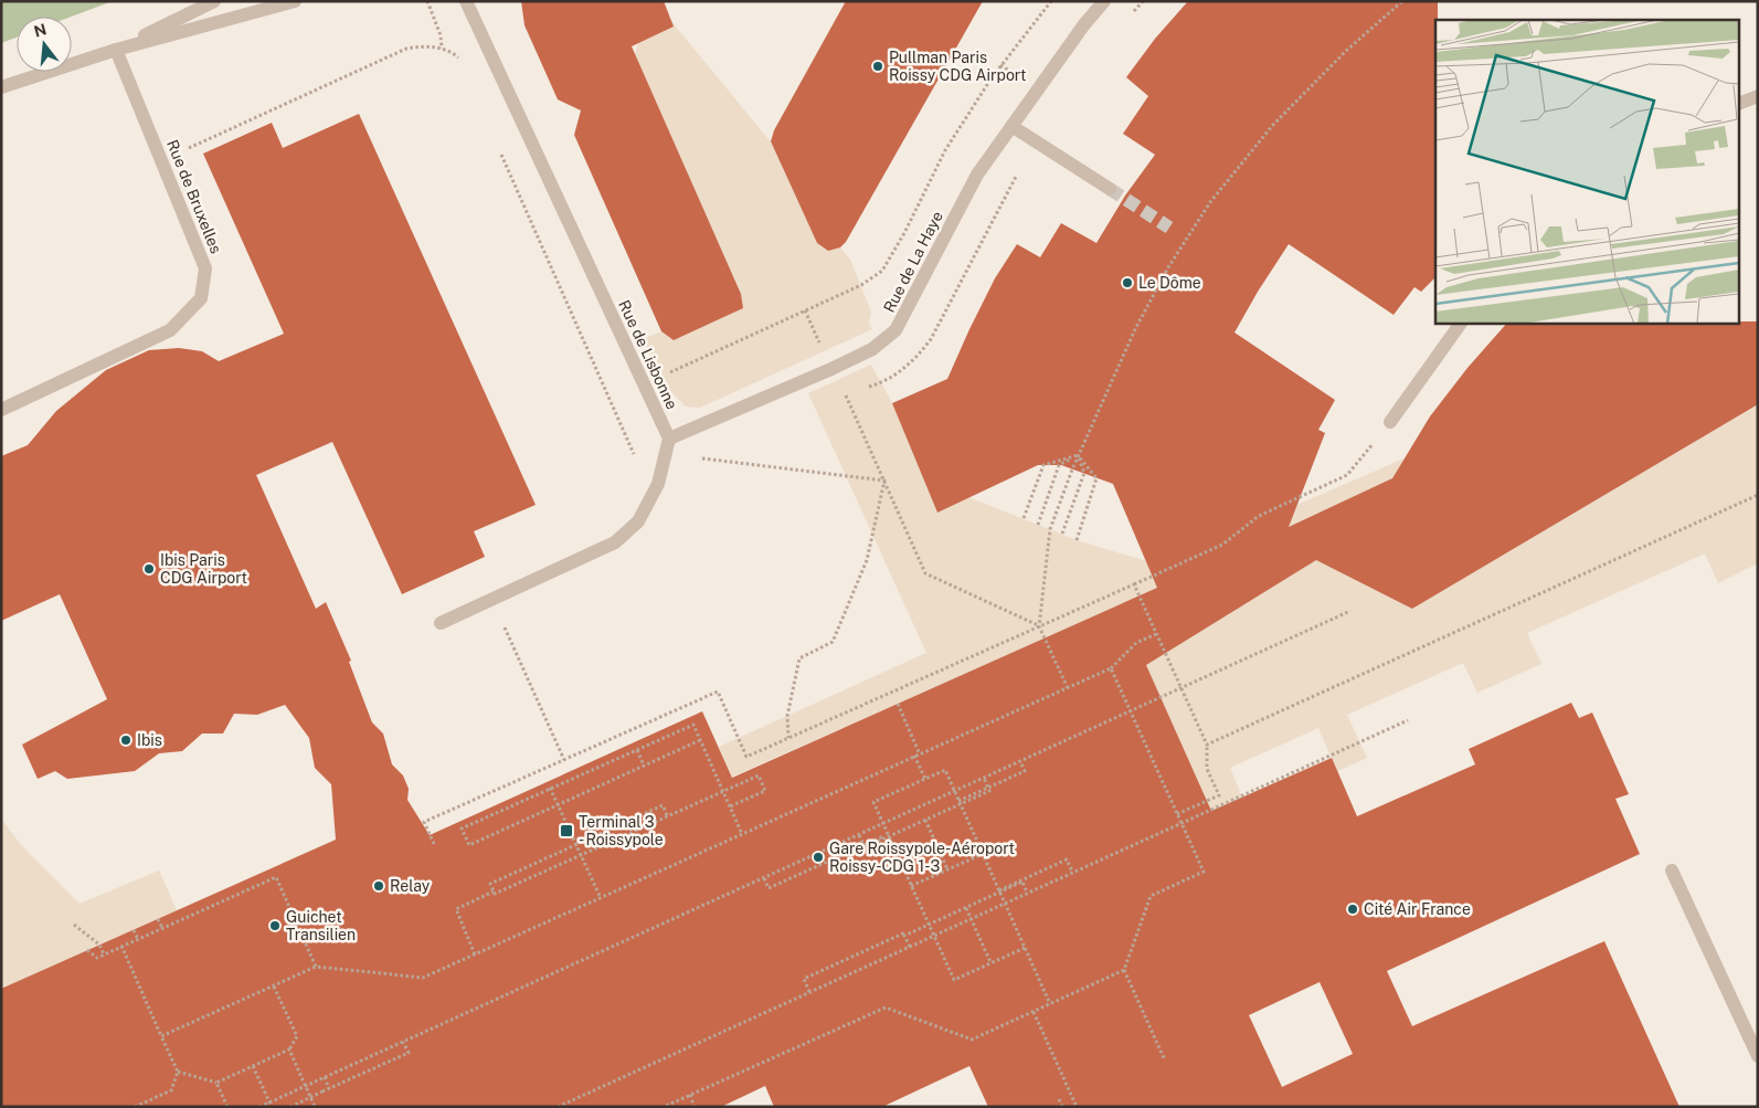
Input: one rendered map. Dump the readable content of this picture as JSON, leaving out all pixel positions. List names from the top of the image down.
{
  "streets": {
    "street": ["Rue de Bruxelles", "Rue de La Haye", "Rue de Lisbonne"]
  },
  "crossings": [
    ["Rue de La Haye", "Rue de Lisbonne"]
  ],
  "places": {
    "other": [
      "Pullman Paris Roissy CDG Airport",
      "Le Dôme",
      "Ibis Paris CDG Airport",
      "Ibis",
      "Gare Roissypole-Aéroport Roissy-CDG 1-3",
      "Relay",
      "Cité Air France",
      "Guichet Transilien"
    ],
    "transit": ["Terminal 3 - Roissypole"]
  },
  "north": "top"
}
